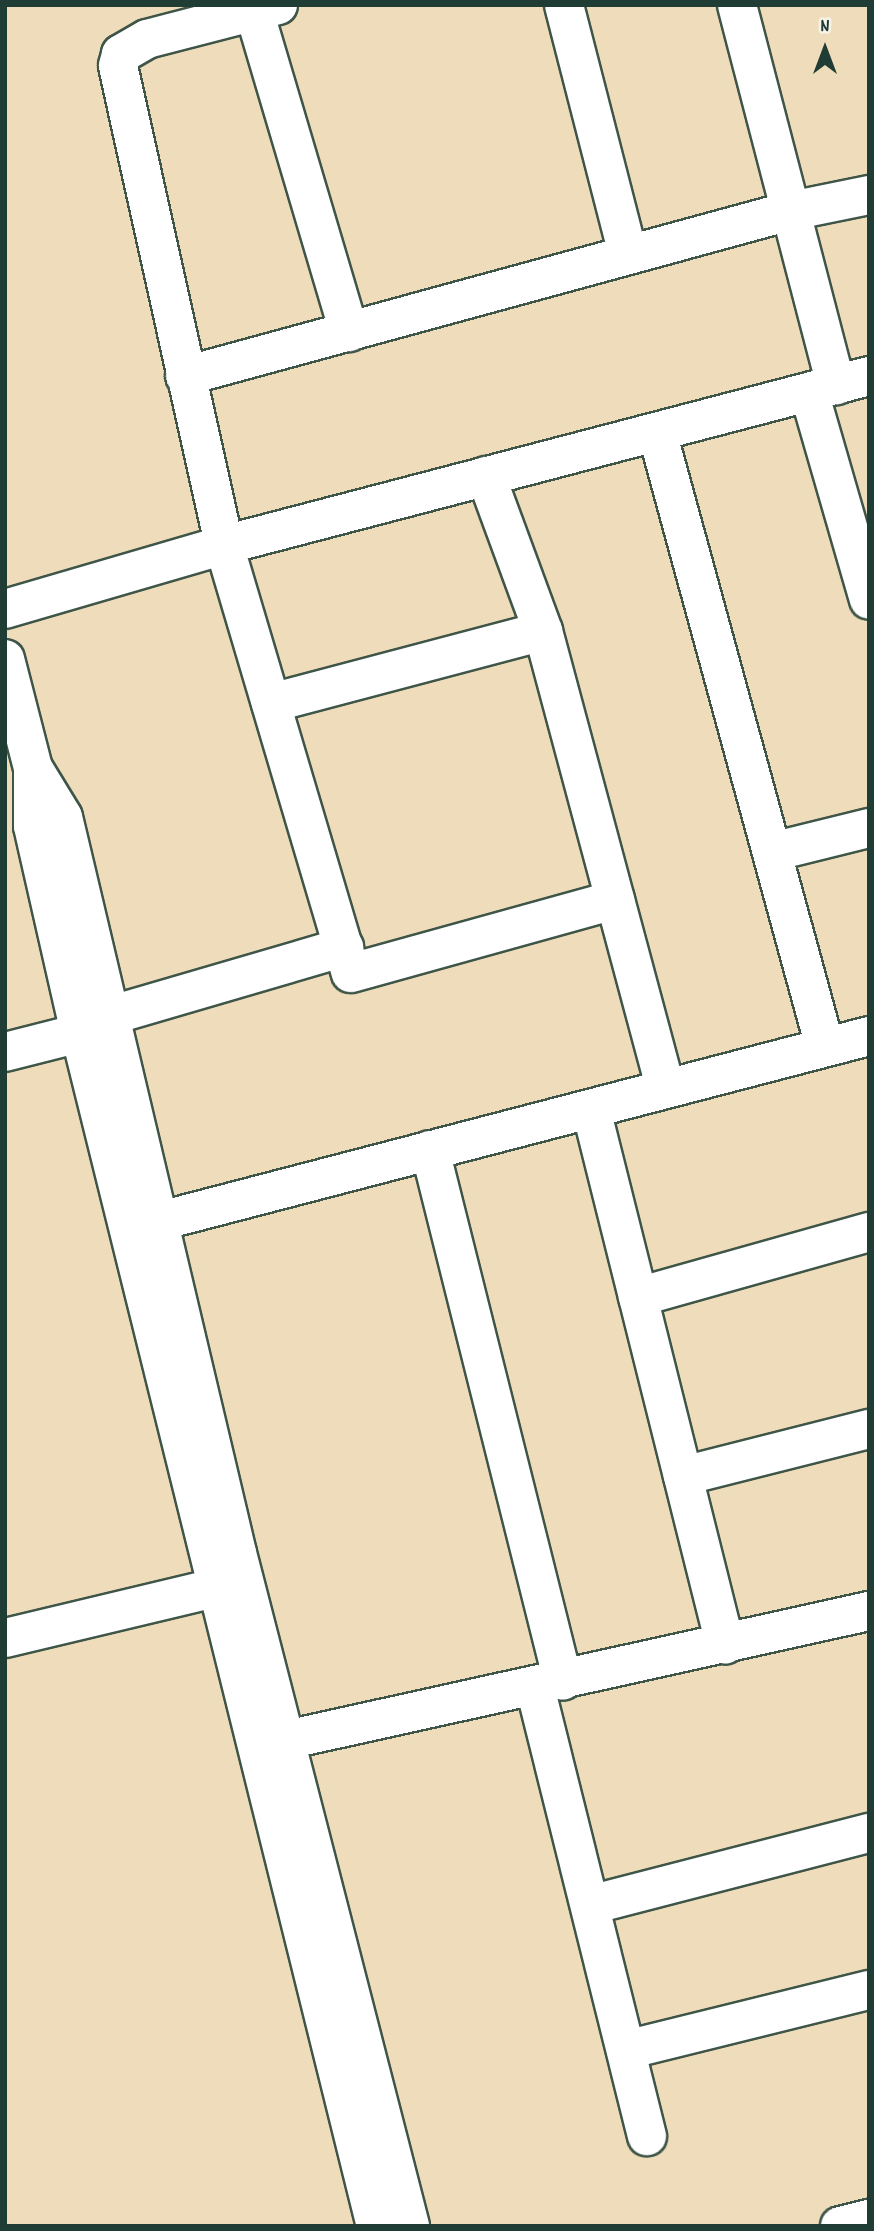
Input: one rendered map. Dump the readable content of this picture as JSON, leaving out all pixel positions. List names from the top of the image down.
{
  "north": "top"
}
